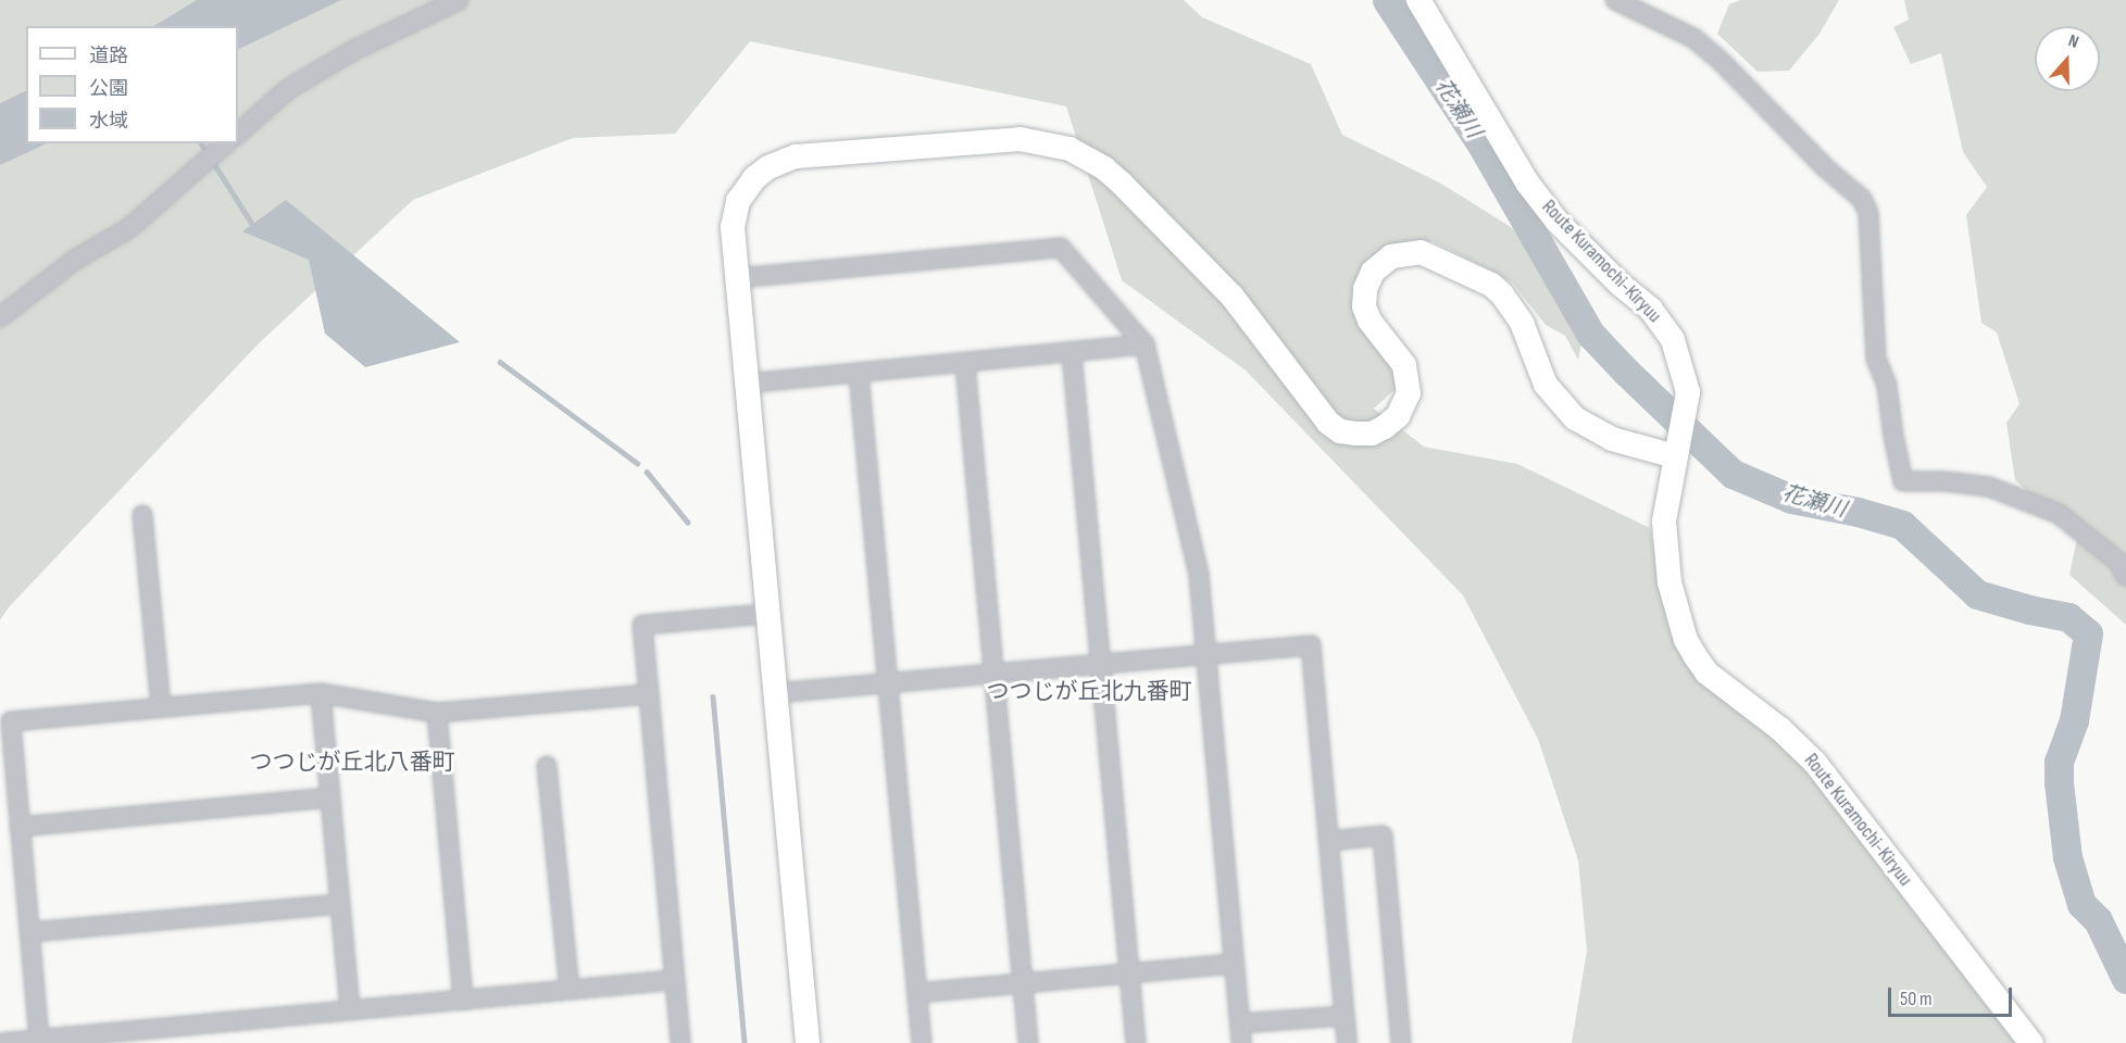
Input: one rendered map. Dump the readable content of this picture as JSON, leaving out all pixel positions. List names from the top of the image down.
{
  "streets": {
    "street": ["Route Kuramochi-Kiryuu"]
  },
  "districts": ["つつじが丘北九番町", "つつじが丘北八番町"],
  "water": ["花瀬川"],
  "legend": ["道路", "公園", "水域"],
  "scale_bar": "50 m",
  "north": "top"
}
